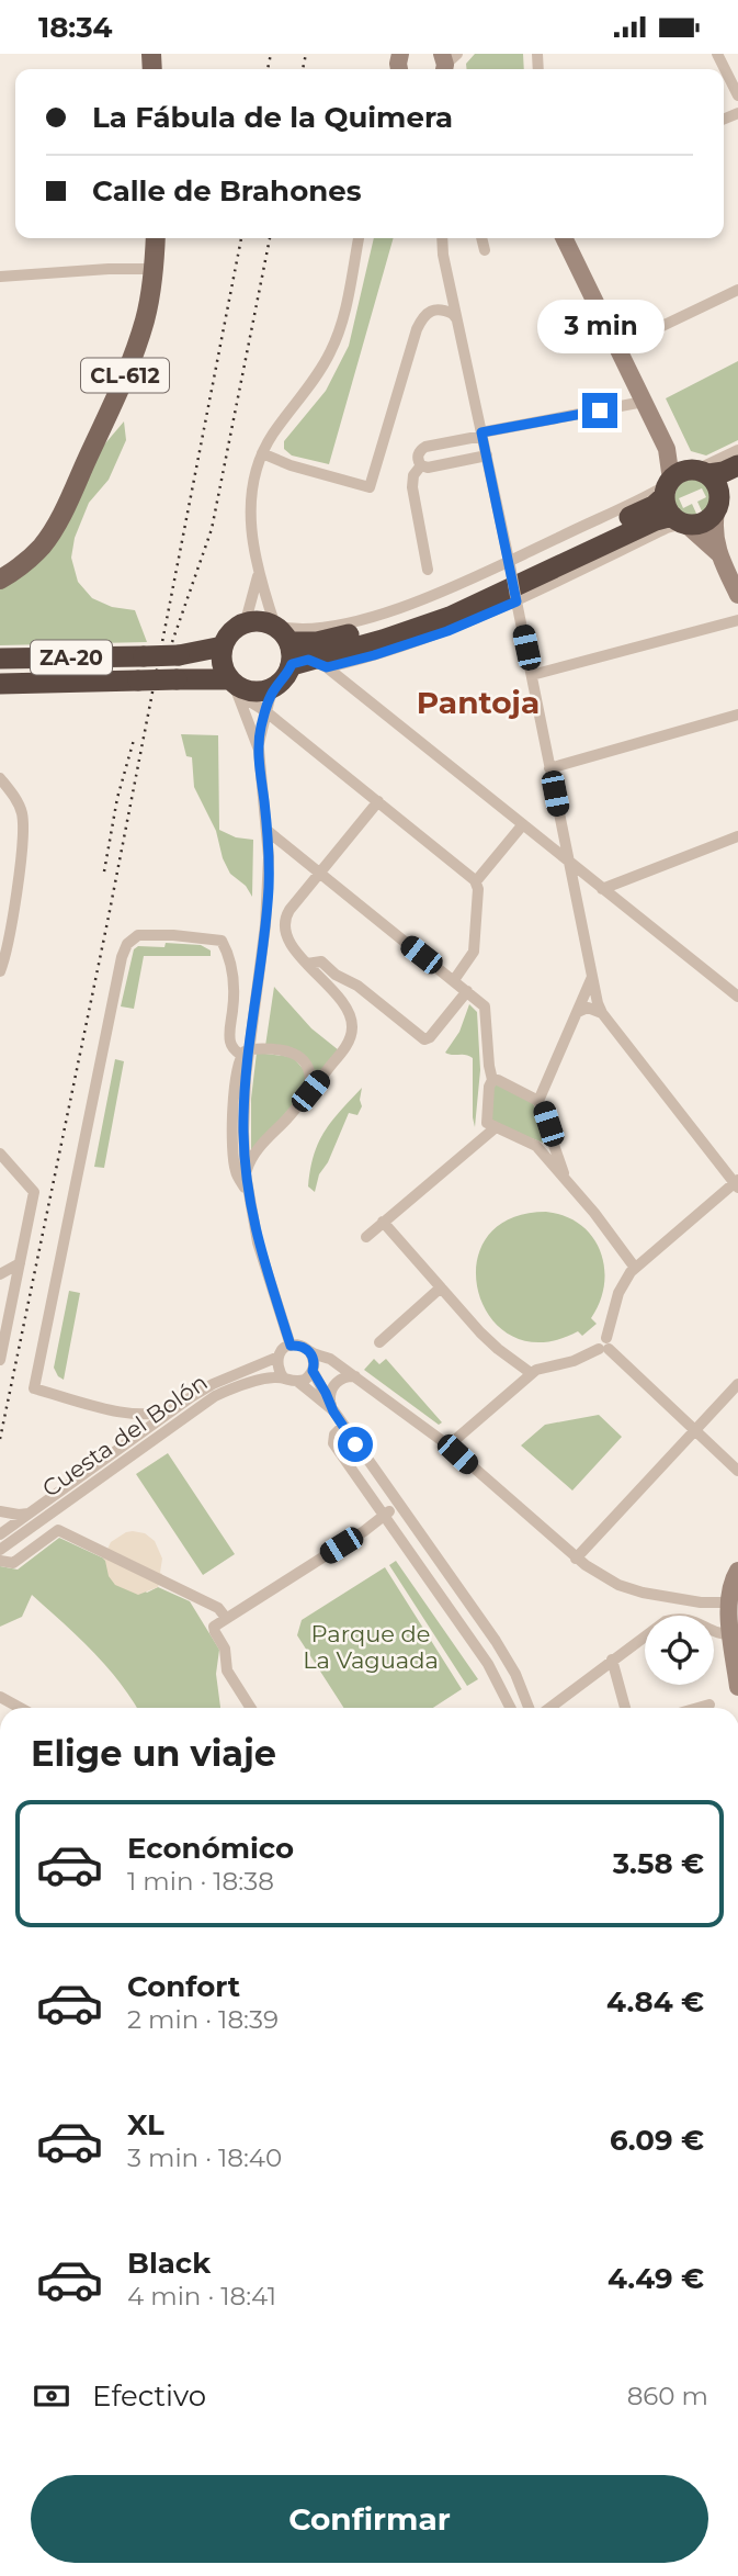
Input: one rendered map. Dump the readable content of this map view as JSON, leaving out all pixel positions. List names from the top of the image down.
{
  "streets": {
    "highway": ["ZA-20"],
    "main road": ["CL-612"],
    "street": ["Cuesta del Bolón"]
  },
  "districts": ["Pantoja"],
  "parks": ["Parque de La Vaguada"],
  "page": {
    "status": "18:34",
    "banner": ["La Fábula de la Quimera", "Calle de Brahones"],
    "bubble": "3 min",
    "heading": "Elige un viaje",
    "list": [
      {
        "name": "Económico",
        "note": "1 min · 18:38",
        "value": "3.58 €"
      },
      {
        "name": "Confort",
        "note": "2 min · 18:39",
        "value": "4.84 €"
      },
      {
        "name": "XL",
        "note": "3 min · 18:40",
        "value": "6.09 €"
      },
      {
        "name": "Black",
        "note": "4 min · 18:41",
        "value": "4.49 €"
      }
    ],
    "pay": ["Efectivo", "860 m"],
    "buttons": "Confirmar"
  }
}
